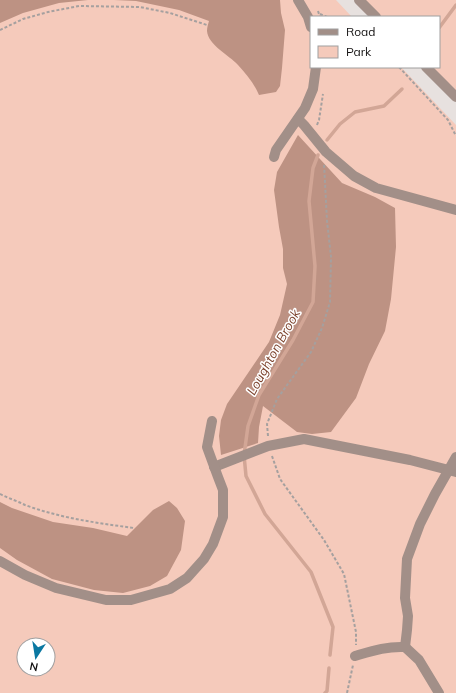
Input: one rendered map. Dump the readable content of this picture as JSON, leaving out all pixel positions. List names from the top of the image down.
{
  "water": ["Loughton Brook"],
  "legend": ["Road", "Park"],
  "north": "bottom"
}
